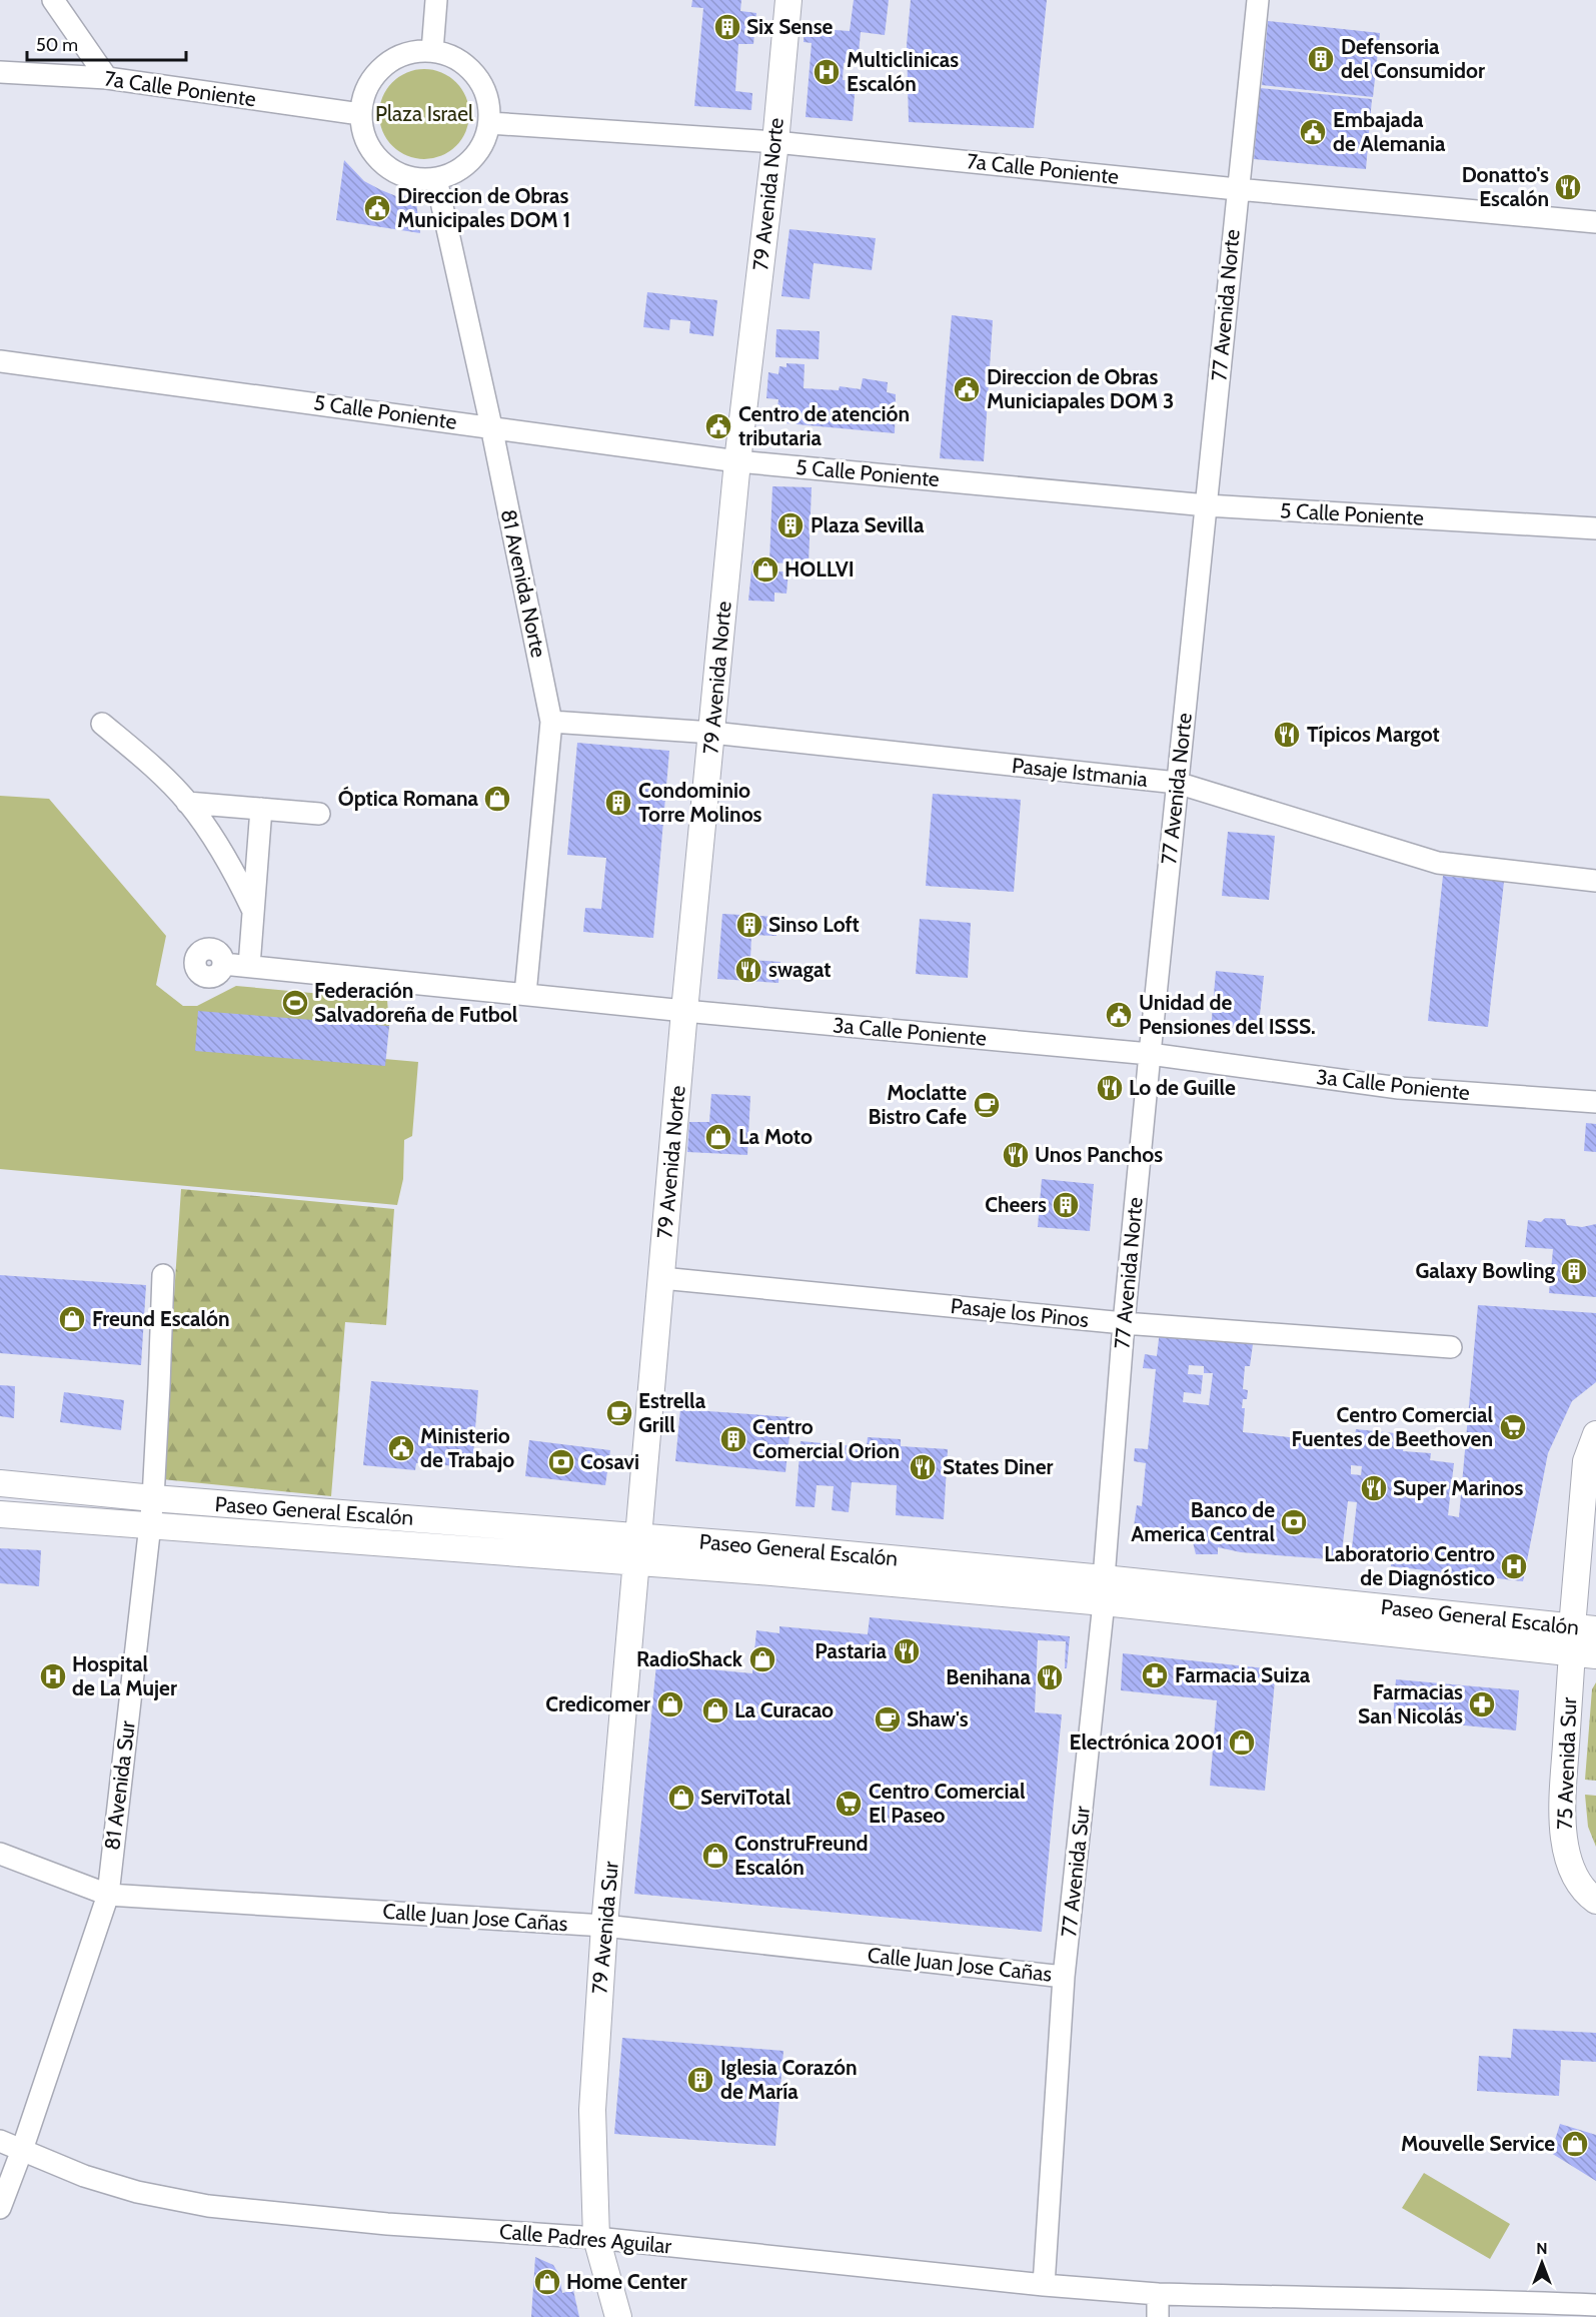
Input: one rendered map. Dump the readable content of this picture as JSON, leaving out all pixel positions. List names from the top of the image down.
{
  "streets": {
    "main road": [
      "79 Avenida Norte",
      "Paseo General Escalón",
      "75 Avenida Sur",
      "79 Avenida Sur"
    ],
    "street": [
      "7a Calle Poniente",
      "77 Avenida Norte",
      "5 Calle Poniente",
      "81 Avenida Norte",
      "Pasaje Istmania",
      "3a Calle Poniente",
      "Pasaje los Pinos",
      "81 Avenida Sur",
      "77 Avenida Sur",
      "Calle Juan Jose Cañas",
      "Calle Padres Aguilar"
    ]
  },
  "crossings": [
    ["7a Calle Poniente", "79 Avenida Norte"],
    ["7a Calle Poniente", "77 Avenida Norte"],
    ["7a Calle Poniente", "81 Avenida Norte"],
    ["79 Avenida Norte", "5 Calle Poniente"],
    ["79 Avenida Norte", "Pasaje Istmania"],
    ["79 Avenida Norte", "3a Calle Poniente"],
    ["79 Avenida Norte", "Pasaje los Pinos"],
    ["79 Avenida Norte", "Paseo General Escalón"],
    ["79 Avenida Norte", "79 Avenida Sur"],
    ["77 Avenida Norte", "5 Calle Poniente"],
    ["77 Avenida Norte", "Pasaje Istmania"],
    ["77 Avenida Norte", "3a Calle Poniente"],
    ["77 Avenida Norte", "Pasaje los Pinos"],
    ["77 Avenida Norte", "Paseo General Escalón"],
    ["77 Avenida Norte", "77 Avenida Sur"],
    ["5 Calle Poniente", "81 Avenida Norte"],
    ["81 Avenida Norte", "Pasaje Istmania"],
    ["81 Avenida Norte", "3a Calle Poniente"],
    ["Paseo General Escalón", "75 Avenida Sur"],
    ["Paseo General Escalón", "81 Avenida Sur"],
    ["Paseo General Escalón", "77 Avenida Sur"],
    ["Paseo General Escalón", "79 Avenida Sur"],
    ["81 Avenida Sur", "Calle Juan Jose Cañas"],
    ["81 Avenida Sur", "Calle Padres Aguilar"],
    ["77 Avenida Sur", "Calle Juan Jose Cañas"],
    ["77 Avenida Sur", "Calle Padres Aguilar"],
    ["Calle Juan Jose Cañas", "79 Avenida Sur"],
    ["79 Avenida Sur", "Calle Padres Aguilar"]
  ],
  "parks": ["Plaza Israel"],
  "places": {
    "building": [
      "Six Sense",
      "Defensoria del Consumidor",
      "Plaza Sevilla",
      "Condominio Torre Molinos",
      "Sinso Loft",
      "Cheers",
      "Galaxy Bowling",
      "Centro Comercial Orion",
      "Iglesia Corazón de María"
    ],
    "hospital": ["Multiclinicas Escalón", "Laboratorio Centro de Diagnóstico", "Hospital de La Mujer"],
    "public building": [
      "Embajada de Alemania",
      "Direccion de Obras Municipales DOM 1",
      "Direccion de Obras Municiapales DOM 3",
      "Centro de atención tributaria",
      "Unidad de Pensiones del ISSS.",
      "Ministerio de Trabajo"
    ],
    "restaurant": [
      "Donatto's Escalón",
      "Típicos Margot",
      "swagat",
      "Lo de Guille",
      "Unos Panchos",
      "States Diner",
      "Super Marinos",
      "Pastaria",
      "Benihana"
    ],
    "shop": [
      "HOLLVI",
      "Óptica Romana",
      "La Moto",
      "Freund Escalón",
      "RadioShack",
      "Credicomer",
      "La Curacao",
      "Electrónica 2001",
      "ServiTotal",
      "ConstruFreund Escalón",
      "Mouvelle Service",
      "Home Center"
    ],
    "sports": ["Federación Salvadoreña de Futbol"],
    "cafe": ["Moclatte Bistro Cafe", "Estrella Grill", "Shaw's"],
    "supermarket": ["Centro Comercial Fuentes de Beethoven", "Centro Comercial El Paseo"],
    "bank": ["Cosavi", "Banco de America Central"],
    "pharmacy": ["Farmacia Suiza", "Farmacias San Nicolás"]
  },
  "scale_bar": "50 m",
  "north": "top"
}
